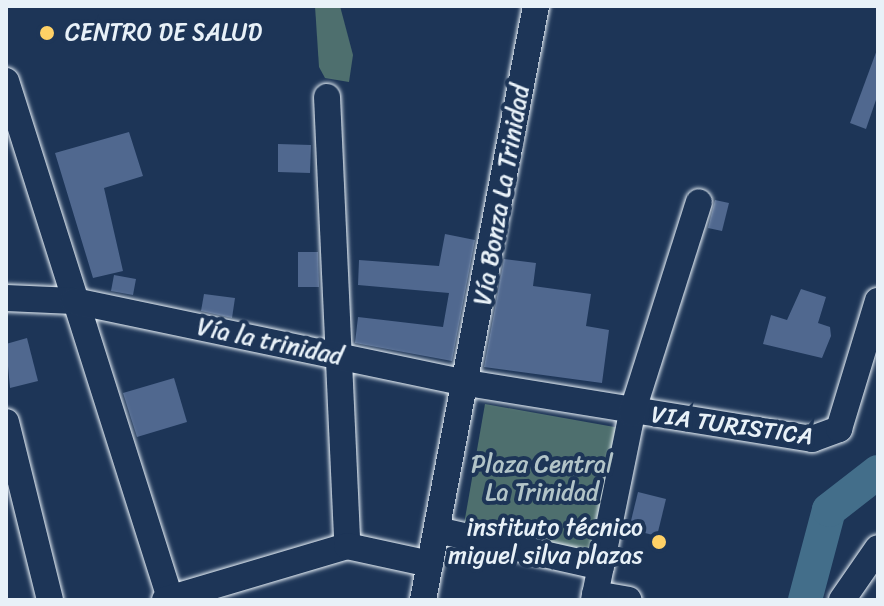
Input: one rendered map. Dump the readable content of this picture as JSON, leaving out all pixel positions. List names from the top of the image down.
{
  "streets": {
    "street": ["Vía Bonza La Trinidad", "Vía la trinidad", "VIA TURISTICA"]
  },
  "crossings": [
    ["Vía Bonza La Trinidad", "Vía la trinidad"],
    ["Vía la trinidad", "VIA TURISTICA"]
  ],
  "parks": ["Plaza Central La Trinidad"],
  "places": ["CENTRO DE SALUD", "instituto técnico miguel silva plazas"]
}
